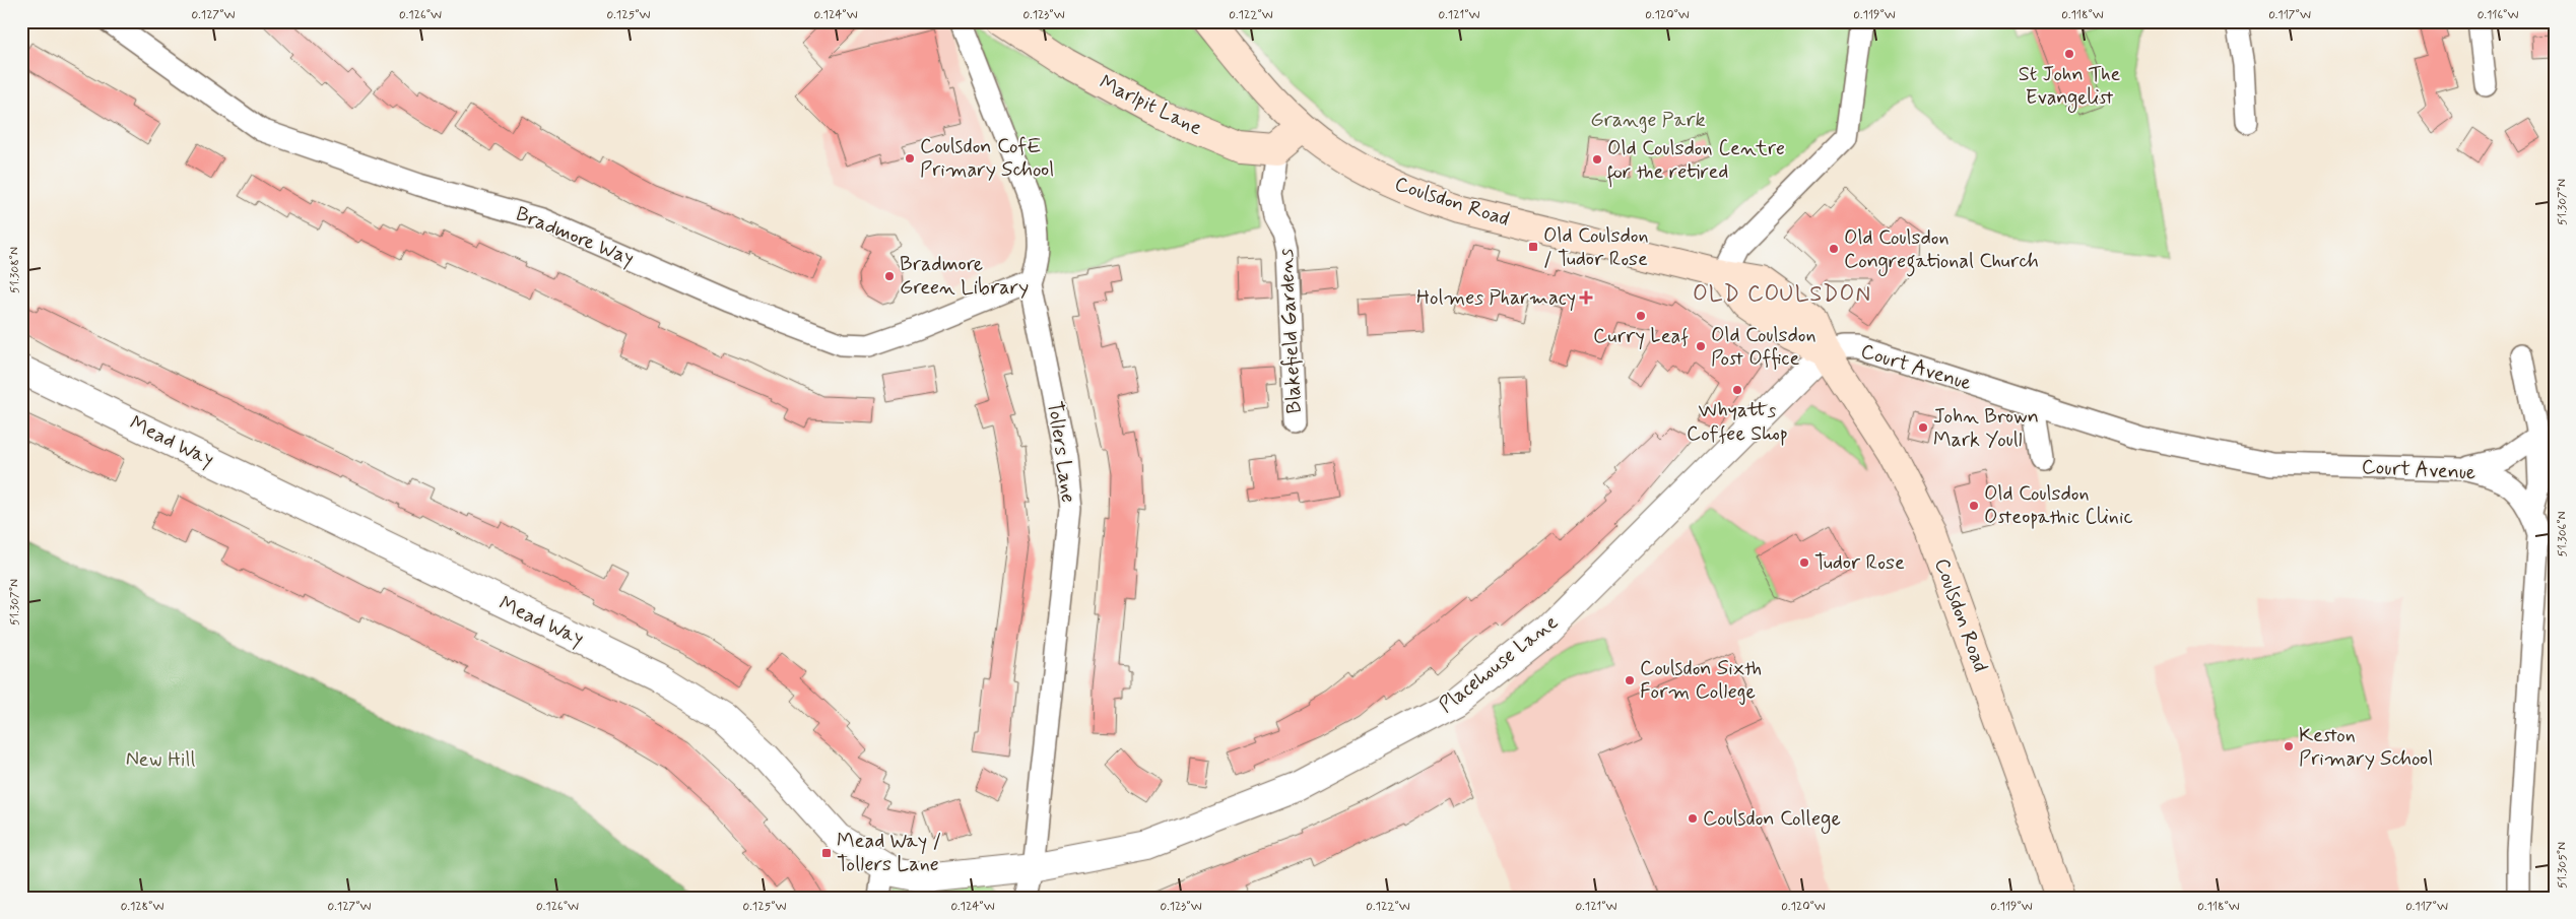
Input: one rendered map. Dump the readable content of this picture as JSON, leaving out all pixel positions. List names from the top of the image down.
{
  "streets": {
    "main road": ["Marlpit Lane", "Coulsdon Road"],
    "street": [
      "Bradmore Way",
      "Blakefield Gardens",
      "Court Avenue",
      "Mead Way",
      "Tollers Lane",
      "Placehouse Lane"
    ]
  },
  "crossings": [
    ["Marlpit Lane", "Blakefield Gardens"],
    ["Coulsdon Road", "Court Avenue"],
    ["Coulsdon Road", "Placehouse Lane"],
    ["Bradmore Way", "Tollers Lane"],
    ["Court Avenue", "Placehouse Lane"],
    ["Mead Way", "Tollers Lane"],
    ["Mead Way", "Placehouse Lane"],
    ["Tollers Lane", "Placehouse Lane"]
  ],
  "districts": ["OLD COULSDON"],
  "parks": ["Grange Park", "New Hill"],
  "places": {
    "other": [
      "St John The Evangelist",
      "Coulsdon CofE Primary School",
      "Old Coulsdon Centre for the retired",
      "Old Coulsdon Congregational Church",
      "Bradmore Green Library",
      "Curry Leaf",
      "Old Coulsdon Post Office",
      "Whyatts Coffee Shop",
      "John Brown Mark Youll",
      "Old Coulsdon Osteopathic Clinic",
      "Tudor Rose",
      "Coulsdon Sixth Form College",
      "Keston Primary School",
      "Coulsdon College"
    ],
    "transit": ["Old Coulsdon / Tudor Rose", "Mead Way / Tollers Lane"],
    "health": ["Holmes Pharmacy"]
  },
  "coordinates": [
    "0.127°W",
    "0.126°W",
    "0.125°W",
    "0.124°W",
    "0.123°W",
    "0.122°W",
    "0.121°W",
    "0.120°W",
    "0.119°W",
    "0.118°W",
    "0.117°W",
    "0.116°W",
    "51.307°N",
    "51.308°N",
    "51.306°N",
    "51.305°N",
    "0.128°W"
  ]
}
